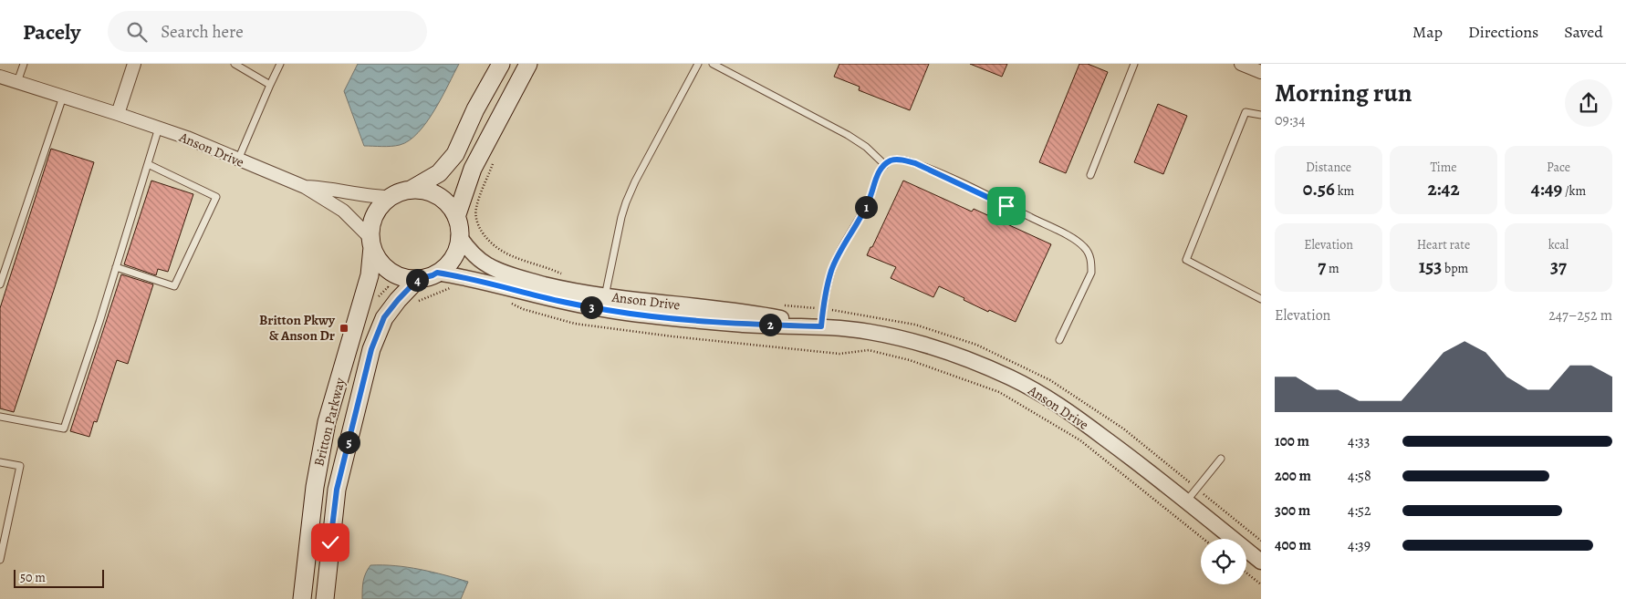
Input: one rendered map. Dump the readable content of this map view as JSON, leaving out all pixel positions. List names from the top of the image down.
{
  "streets": {
    "main road": ["Britton Parkway"],
    "street": ["Anson Drive"]
  },
  "crossings": [
    ["Anson Drive", "Britton Parkway"]
  ],
  "places": {
    "transit": ["Britton Pkwy & Anson Dr"]
  },
  "scale_bar": "50 m",
  "page": {
    "header": "Pacely",
    "search": "Search here",
    "nav": ["Map", "Directions", "Saved"],
    "heading": ["Morning run", "09:34"],
    "stats": [
      ["Distance", "0.56 km"],
      ["Time", "2:42"],
      ["Pace", "4:49 /km"],
      ["Elevation", "7 m"],
      ["Heart rate", "153 bpm"],
      ["kcal", "37"]
    ],
    "pins": [
      "1",
      "4",
      "3",
      "2",
      "5"
    ],
    "chart": ["Elevation", "247–252 m"],
    "list": [
      {
        "name": "100 m",
        "note": "4:33"
      },
      {
        "name": "200 m",
        "note": "4:58"
      },
      {
        "name": "300 m",
        "note": "4:52"
      },
      {
        "name": "400 m",
        "note": "4:39"
      }
    ],
    "scale": "50 m"
  }
}
